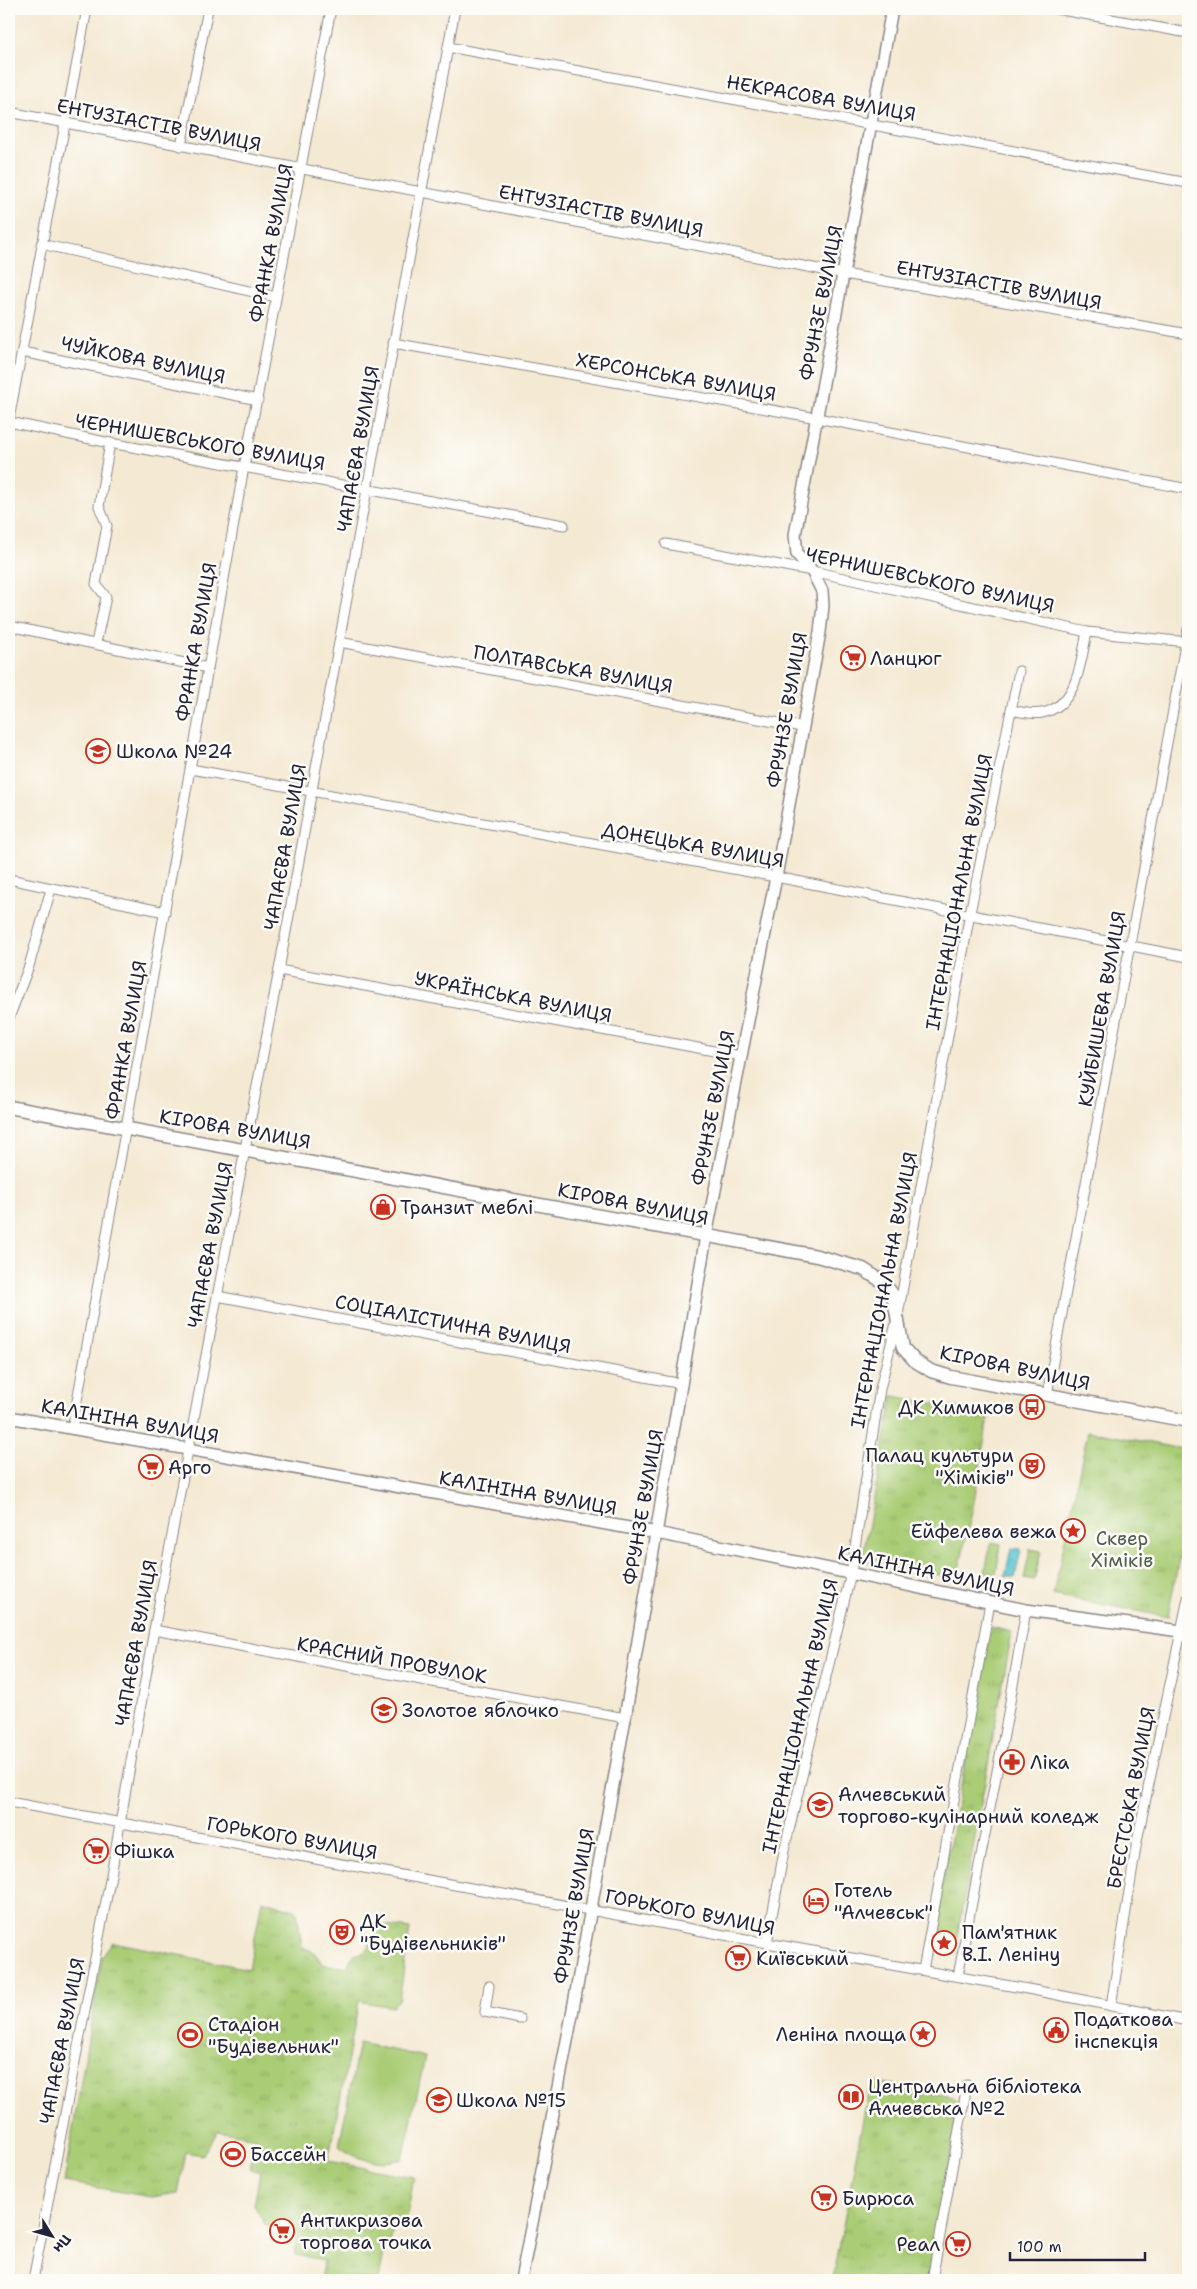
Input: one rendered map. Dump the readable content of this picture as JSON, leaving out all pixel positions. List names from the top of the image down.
{
  "streets": {
    "main road": ["КІРОВА ВУЛИЦЯ"],
    "street": [
      "НЕКРАСОВА ВУЛИЦЯ",
      "ЕНТУЗІАСТІВ ВУЛИЦЯ",
      "ФРАНКА ВУЛИЦЯ",
      "ФРУНЗЕ ВУЛИЦЯ",
      "ЧУЙКОВА ВУЛИЦЯ",
      "ХЕРСОНСЬКА ВУЛИЦЯ",
      "ЧЕРНИШЕВСЬКОГО ВУЛИЦЯ",
      "ЧАПАЄВА ВУЛИЦЯ",
      "ПОЛТАВСЬКА ВУЛИЦЯ",
      "ДОНЕЦЬКА ВУЛИЦЯ",
      "ІНТЕРНАЦІОНАЛЬНА ВУЛИЦЯ",
      "УКРАЇНСЬКА ВУЛИЦЯ",
      "КУЙБИШЕВА ВУЛИЦЯ",
      "СОЦІАЛІСТИЧНА ВУЛИЦЯ",
      "КАЛІНІНА ВУЛИЦЯ",
      "КРАСНИЙ ПРОВУЛОК",
      "БРЕСТСЬКА ВУЛИЦЯ",
      "ГОРЬКОГО ВУЛИЦЯ"
    ]
  },
  "crossings": [
    ["НЕКРАСОВА ВУЛИЦЯ", "ФРУНЗЕ ВУЛИЦЯ"],
    ["НЕКРАСОВА ВУЛИЦЯ", "ЧАПАЄВА ВУЛИЦЯ"],
    ["ЕНТУЗІАСТІВ ВУЛИЦЯ", "ФРАНКА ВУЛИЦЯ"],
    ["ЕНТУЗІАСТІВ ВУЛИЦЯ", "ФРУНЗЕ ВУЛИЦЯ"],
    ["ЕНТУЗІАСТІВ ВУЛИЦЯ", "ЧАПАЄВА ВУЛИЦЯ"],
    ["ФРАНКА ВУЛИЦЯ", "ЧУЙКОВА ВУЛИЦЯ"],
    ["ФРАНКА ВУЛИЦЯ", "ЧЕРНИШЕВСЬКОГО ВУЛИЦЯ"],
    ["ФРАНКА ВУЛИЦЯ", "ДОНЕЦЬКА ВУЛИЦЯ"],
    ["ФРАНКА ВУЛИЦЯ", "КІРОВА ВУЛИЦЯ"],
    ["ФРАНКА ВУЛИЦЯ", "КАЛІНІНА ВУЛИЦЯ"],
    ["ФРУНЗЕ ВУЛИЦЯ", "ХЕРСОНСЬКА ВУЛИЦЯ"],
    ["ФРУНЗЕ ВУЛИЦЯ", "ЧЕРНИШЕВСЬКОГО ВУЛИЦЯ"],
    ["ФРУНЗЕ ВУЛИЦЯ", "ПОЛТАВСЬКА ВУЛИЦЯ"],
    ["ФРУНЗЕ ВУЛИЦЯ", "ДОНЕЦЬКА ВУЛИЦЯ"],
    ["ФРУНЗЕ ВУЛИЦЯ", "УКРАЇНСЬКА ВУЛИЦЯ"],
    ["ФРУНЗЕ ВУЛИЦЯ", "КІРОВА ВУЛИЦЯ"],
    ["ФРУНЗЕ ВУЛИЦЯ", "СОЦІАЛІСТИЧНА ВУЛИЦЯ"],
    ["ФРУНЗЕ ВУЛИЦЯ", "КАЛІНІНА ВУЛИЦЯ"],
    ["ФРУНЗЕ ВУЛИЦЯ", "КРАСНИЙ ПРОВУЛОК"],
    ["ФРУНЗЕ ВУЛИЦЯ", "ГОРЬКОГО ВУЛИЦЯ"],
    ["ХЕРСОНСЬКА ВУЛИЦЯ", "ЧАПАЄВА ВУЛИЦЯ"],
    ["ЧЕРНИШЕВСЬКОГО ВУЛИЦЯ", "ЧАПАЄВА ВУЛИЦЯ"],
    ["ЧЕРНИШЕВСЬКОГО ВУЛИЦЯ", "КУЙБИШЕВА ВУЛИЦЯ"],
    ["ЧАПАЄВА ВУЛИЦЯ", "ПОЛТАВСЬКА ВУЛИЦЯ"],
    ["ЧАПАЄВА ВУЛИЦЯ", "ДОНЕЦЬКА ВУЛИЦЯ"],
    ["ЧАПАЄВА ВУЛИЦЯ", "УКРАЇНСЬКА ВУЛИЦЯ"],
    ["ЧАПАЄВА ВУЛИЦЯ", "КІРОВА ВУЛИЦЯ"],
    ["ЧАПАЄВА ВУЛИЦЯ", "СОЦІАЛІСТИЧНА ВУЛИЦЯ"],
    ["ЧАПАЄВА ВУЛИЦЯ", "КАЛІНІНА ВУЛИЦЯ"],
    ["ЧАПАЄВА ВУЛИЦЯ", "КРАСНИЙ ПРОВУЛОК"],
    ["ЧАПАЄВА ВУЛИЦЯ", "ГОРЬКОГО ВУЛИЦЯ"],
    ["ДОНЕЦЬКА ВУЛИЦЯ", "ІНТЕРНАЦІОНАЛЬНА ВУЛИЦЯ"],
    ["ДОНЕЦЬКА ВУЛИЦЯ", "КУЙБИШЕВА ВУЛИЦЯ"],
    ["ІНТЕРНАЦІОНАЛЬНА ВУЛИЦЯ", "КІРОВА ВУЛИЦЯ"],
    ["ІНТЕРНАЦІОНАЛЬНА ВУЛИЦЯ", "КАЛІНІНА ВУЛИЦЯ"],
    ["ІНТЕРНАЦІОНАЛЬНА ВУЛИЦЯ", "ГОРЬКОГО ВУЛИЦЯ"],
    ["КУЙБИШЕВА ВУЛИЦЯ", "КІРОВА ВУЛИЦЯ"],
    ["КАЛІНІНА ВУЛИЦЯ", "БРЕСТСЬКА ВУЛИЦЯ"],
    ["БРЕСТСЬКА ВУЛИЦЯ", "ГОРЬКОГО ВУЛИЦЯ"]
  ],
  "parks": ["Сквер Хіміків"],
  "places": {
    "supermarket": [
      "Ланцюг",
      "Арго",
      "Фішка",
      "Київський",
      "Бирюса",
      "Антикризова торгова точка",
      "Реал"
    ],
    "school or university": [
      "Школа №24",
      "Золотое яблочко",
      "Алчевський торгово-кулінарний коледж",
      "Школа №15"
    ],
    "shop": ["Транзит меблі"],
    "bus stop": ["ДК Химиков"],
    "theatre": ["Палац культури \"Хіміків\"", "ДК \"Будівельників\""],
    "place": ["Ейфелева вежа", "Пам'ятник В.I. Ленiну", "Леніна площа"],
    "pharmacy": ["Ліка"],
    "hotel": ["Готель \"Алчевськ\""],
    "public building": ["Податкова інспекція"],
    "sports": ["Стадіон \"Будівельник\"", "Бассейн"],
    "library": ["Центральна бібліотека Алчевська №2"]
  },
  "scale_bar": "100 m",
  "north": "bottom right"
}
